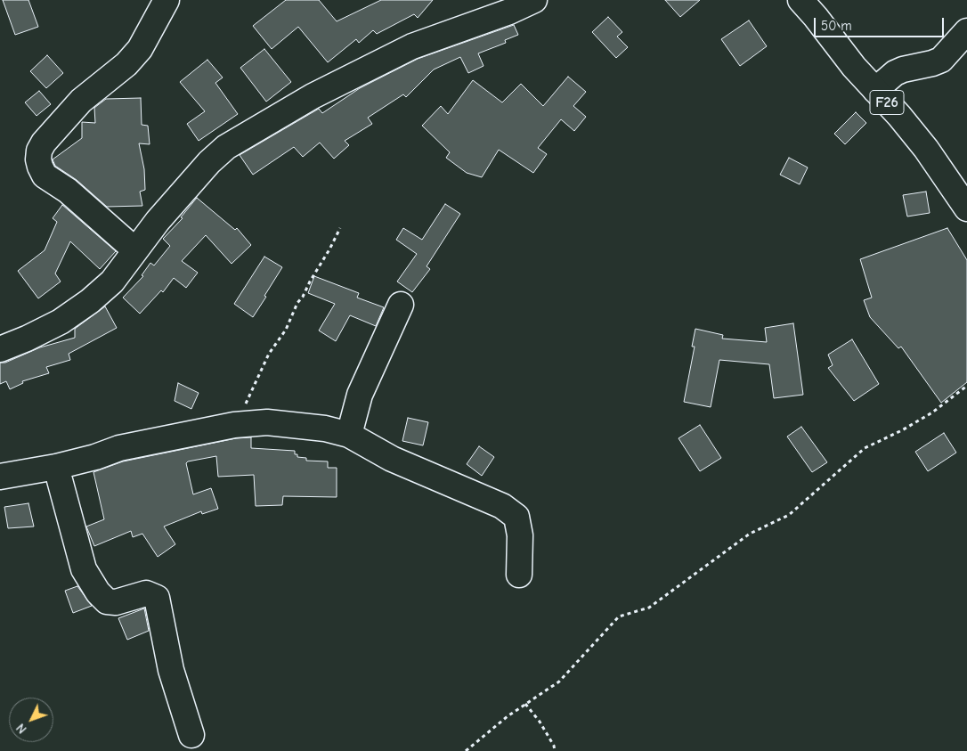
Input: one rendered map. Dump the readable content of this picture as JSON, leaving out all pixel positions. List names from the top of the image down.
{
  "streets": {
    "street": ["F26"]
  },
  "scale_bar": "50 m",
  "north": "bottom left"
}
